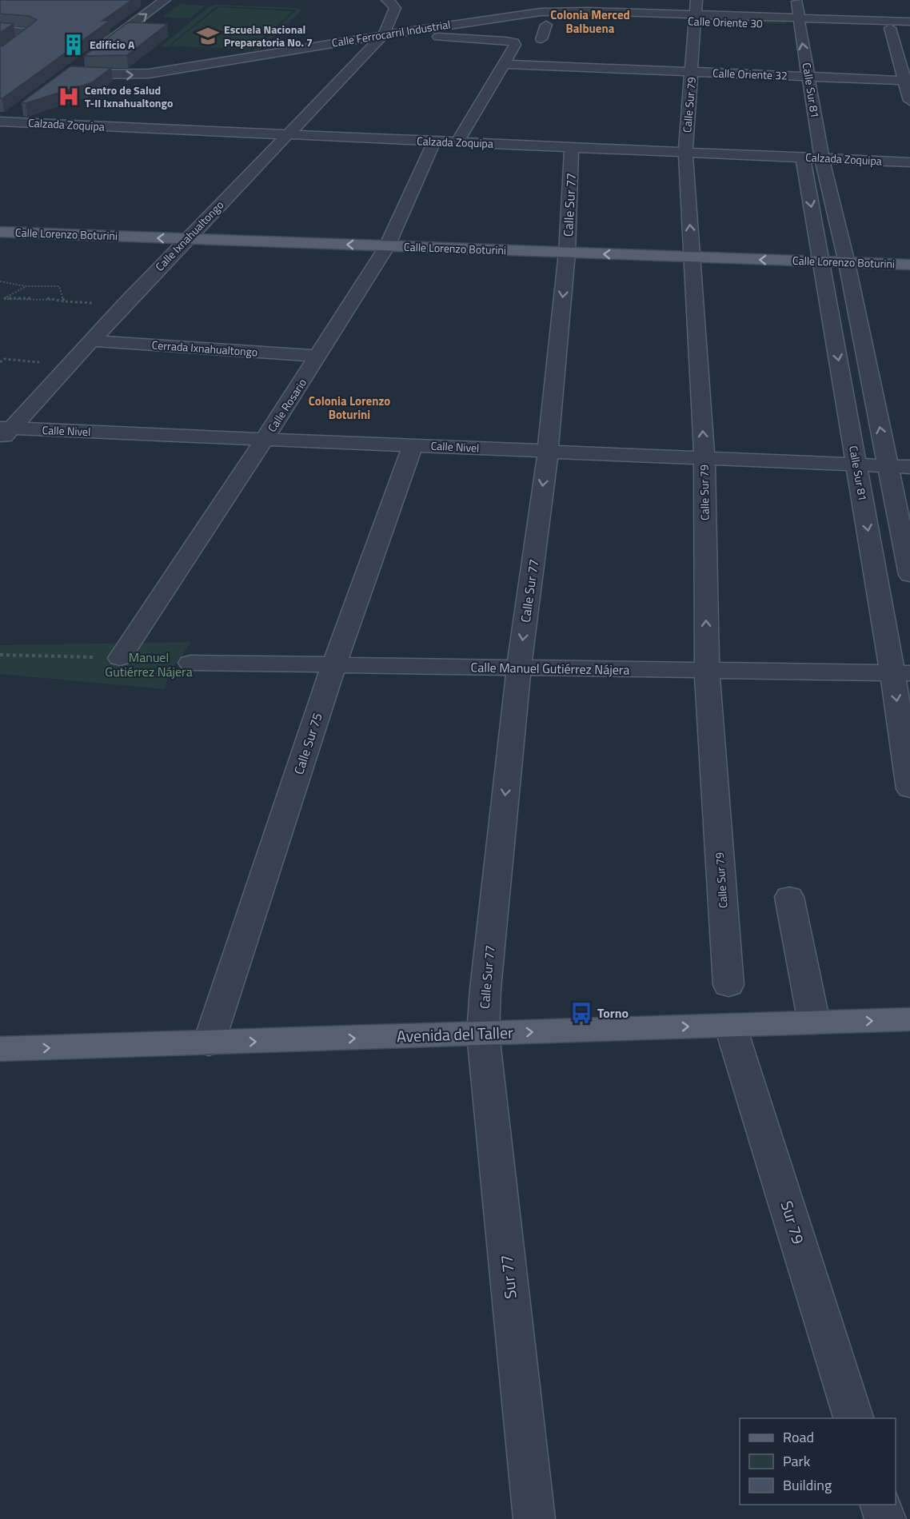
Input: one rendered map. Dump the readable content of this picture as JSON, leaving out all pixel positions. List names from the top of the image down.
{
  "streets": {
    "main road": ["Calle Lorenzo Boturini", "Avenida del Taller"],
    "street": [
      "Calle Oriente 30",
      "Calle Ferrocarril Industrial",
      "Calle Oriente 32",
      "Calle Sur 81",
      "Calle Sur 79",
      "Calzada Zoquipa",
      "Calle Sur 77",
      "Calle Ixnahualtongo",
      "Cerrada Ixnahualtongo",
      "Calle Rosario",
      "Calle Nivel",
      "Calle Manuel Gutiérrez Nájera",
      "Calle Sur 75",
      "Sur 79",
      "Sur 77"
    ]
  },
  "crossings": [
    ["Calle Oriente 30", "Calle Ferrocarril Industrial"],
    ["Calle Oriente 30", "Calle Sur 81"],
    ["Calle Oriente 30", "Calle Sur 79"],
    ["Calle Ferrocarril Industrial", "Calle Ixnahualtongo"],
    ["Calle Oriente 32", "Calle Sur 81"],
    ["Calle Oriente 32", "Calle Sur 79"],
    ["Calle Sur 81", "Calzada Zoquipa"],
    ["Calle Sur 81", "Calle Lorenzo Boturini"],
    ["Calle Sur 81", "Calle Nivel"],
    ["Calle Sur 81", "Calle Manuel Gutiérrez Nájera"],
    ["Calle Sur 79", "Calzada Zoquipa"],
    ["Calle Sur 79", "Calle Lorenzo Boturini"],
    ["Calle Sur 79", "Calle Nivel"],
    ["Calle Sur 79", "Calle Manuel Gutiérrez Nájera"],
    ["Calzada Zoquipa", "Calle Sur 77"],
    ["Calzada Zoquipa", "Calle Ixnahualtongo"],
    ["Calzada Zoquipa", "Calle Rosario"],
    ["Calle Sur 77", "Calle Lorenzo Boturini"],
    ["Calle Sur 77", "Calle Nivel"],
    ["Calle Sur 77", "Calle Manuel Gutiérrez Nájera"],
    ["Calle Sur 77", "Avenida del Taller"],
    ["Calle Sur 77", "Sur 77"],
    ["Calle Lorenzo Boturini", "Calle Ixnahualtongo"],
    ["Calle Lorenzo Boturini", "Calle Rosario"],
    ["Calle Ixnahualtongo", "Cerrada Ixnahualtongo"],
    ["Calle Ixnahualtongo", "Calle Nivel"],
    ["Cerrada Ixnahualtongo", "Calle Rosario"],
    ["Calle Rosario", "Calle Nivel"],
    ["Calle Nivel", "Calle Sur 75"],
    ["Calle Manuel Gutiérrez Nájera", "Calle Sur 75"],
    ["Calle Sur 75", "Avenida del Taller"],
    ["Avenida del Taller", "Sur 79"],
    ["Avenida del Taller", "Sur 77"]
  ],
  "one_way": [
    "Calle Ferrocarril Industrial",
    "Calle Sur 79",
    "Calle Sur 77",
    "Calle Lorenzo Boturini",
    "Avenida del Taller"
  ],
  "districts": ["Colonia Merced Balbuena", "Colonia Lorenzo Boturini"],
  "parks": ["Manuel Gutiérrez Nájera"],
  "places": {
    "school or university": ["Escuela Nacional Preparatoria No. 7"],
    "building": ["Edificio A"],
    "hospital": ["Centro de Salud T-II Ixnahualtongo"],
    "bus stop": ["Torno"]
  },
  "legend": ["Road", "Park", "Building"]
}
